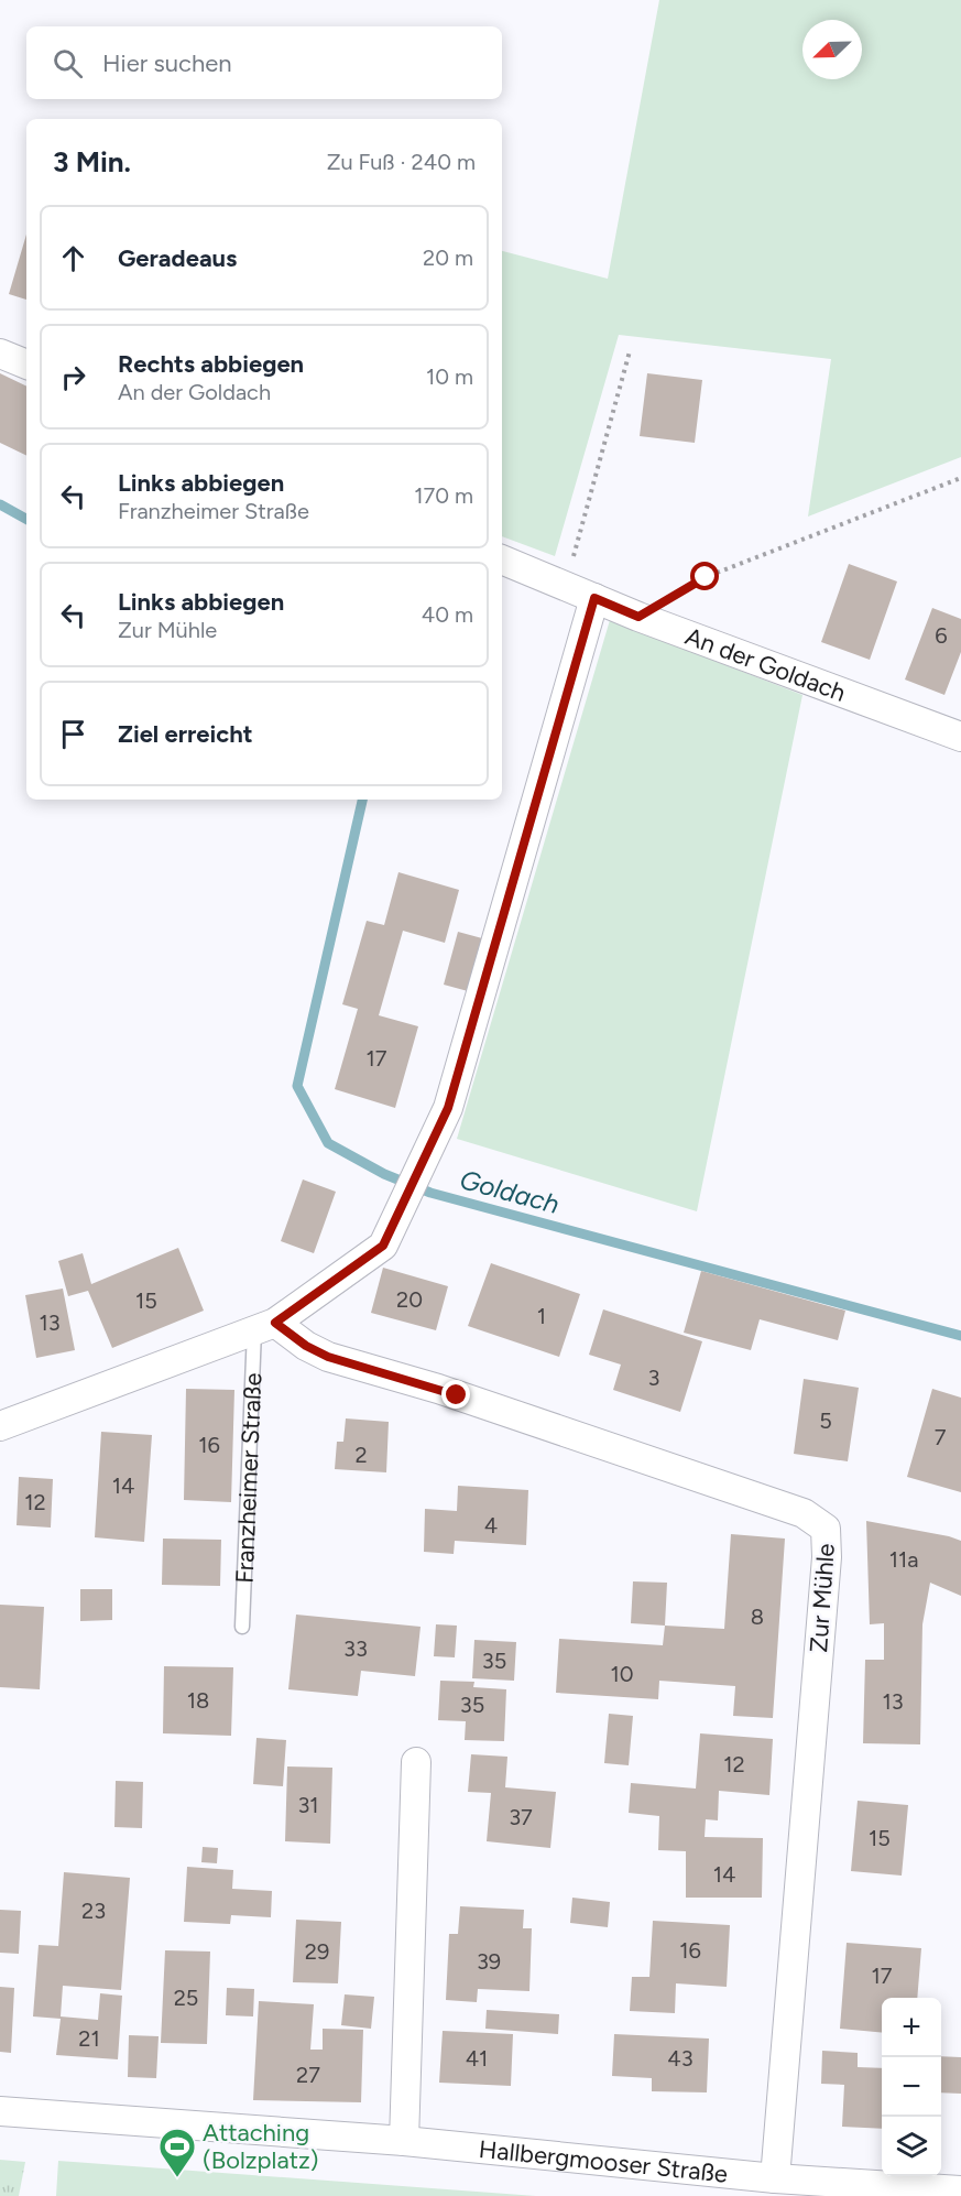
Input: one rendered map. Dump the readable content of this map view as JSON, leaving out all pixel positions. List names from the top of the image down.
{
  "streets": {
    "street": [
      "An der Goldach",
      "Franzheimer Straße",
      "Zur Mühle",
      "Hallbergmooser Straße"
    ]
  },
  "crossings": [
    ["An der Goldach", "Franzheimer Straße"],
    ["Franzheimer Straße", "Zur Mühle"],
    ["Zur Mühle", "Hallbergmooser Straße"]
  ],
  "water": ["Goldach"],
  "places": {
    "sports": ["Attaching (Bolzplatz)"]
  },
  "house_numbers": [
    "6",
    "17",
    "20",
    "15",
    "1",
    "13",
    "3",
    "5",
    "7",
    "16",
    "2",
    "14",
    "12",
    "4",
    "11a",
    "8",
    "33",
    "35",
    "10",
    "18",
    "13",
    "35",
    "12",
    "31",
    "37",
    "15",
    "14",
    "23",
    "16",
    "29",
    "39",
    "17",
    "25",
    "21",
    "41",
    "43",
    "27"
  ],
  "north": "bottom left",
  "page": {
    "search": "Hier suchen",
    "heading": ["3 Min.", "Zu Fuß · 240 m"],
    "list": [
      ["Geradeaus", "20 m"],
      ["Rechts abbiegen", "An der Goldach", "10 m"],
      ["Links abbiegen", "Franzheimer Straße", "170 m"],
      ["Links abbiegen", "Zur Mühle", "40 m"],
      "Ziel erreicht"
    ],
    "map_buttons": ["+", "−"]
  }
}
